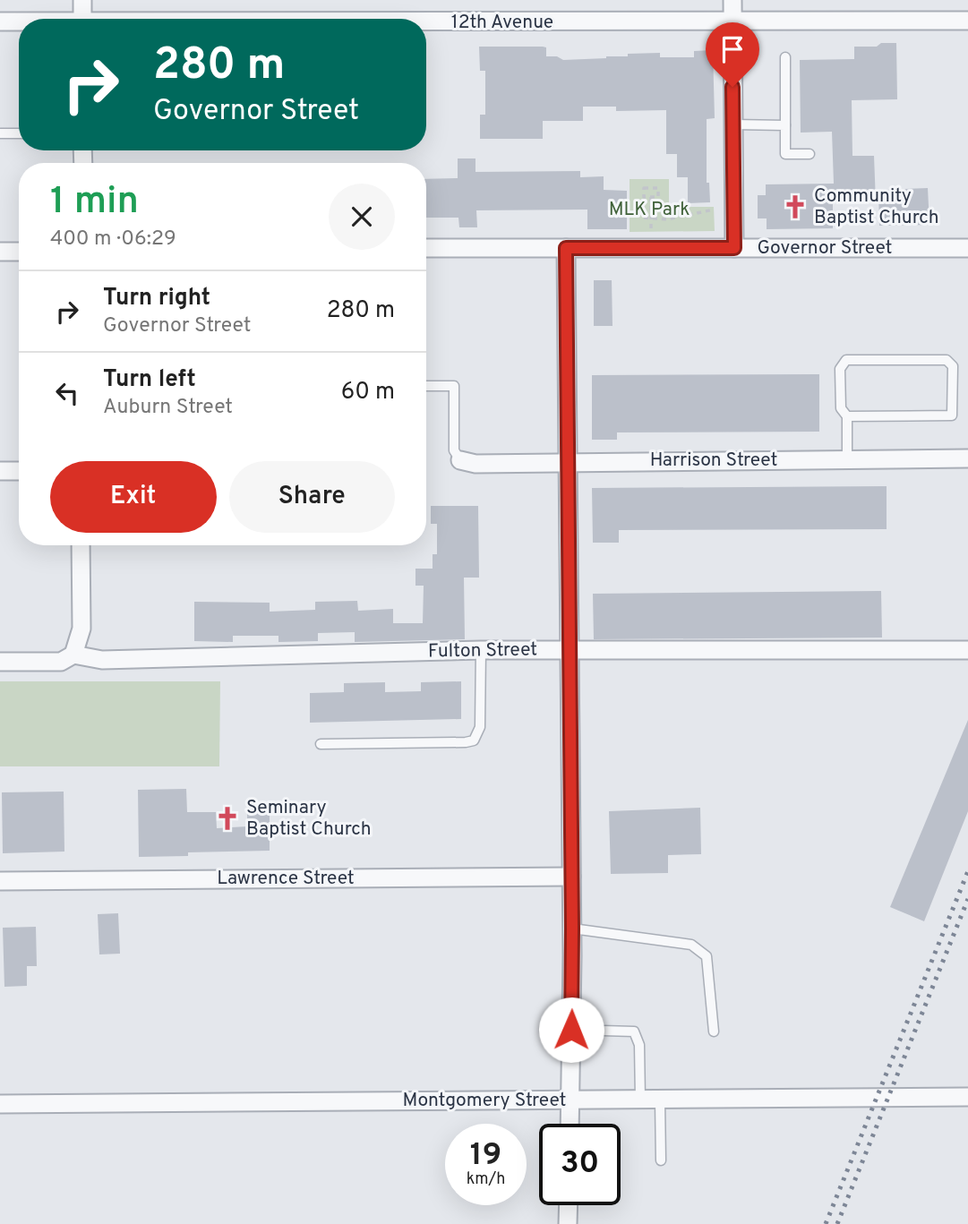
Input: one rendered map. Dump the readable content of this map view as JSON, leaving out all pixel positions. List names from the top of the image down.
{
  "streets": {
    "street": [
      "12th Avenue",
      "Governor Street",
      "Harrison Street",
      "Fulton Street",
      "Lawrence Street",
      "Montgomery Street"
    ]
  },
  "parks": ["MLK Park"],
  "places": {
    "church": ["Community Baptist Church", "Seminary Baptist Church"]
  },
  "page": {
    "turn": ["280 m", "Governor Street"],
    "heading": ["1 min", "400 m · 06:29"],
    "list": [
      {
        "name": "Turn right",
        "note": "Governor Street",
        "value": "280 m"
      },
      {
        "name": "Turn left",
        "note": "Auburn Street",
        "value": "60 m"
      }
    ],
    "buttons": ["Exit", "Share"],
    "speed": "19 km/h",
    "limit": "30"
  }
}
